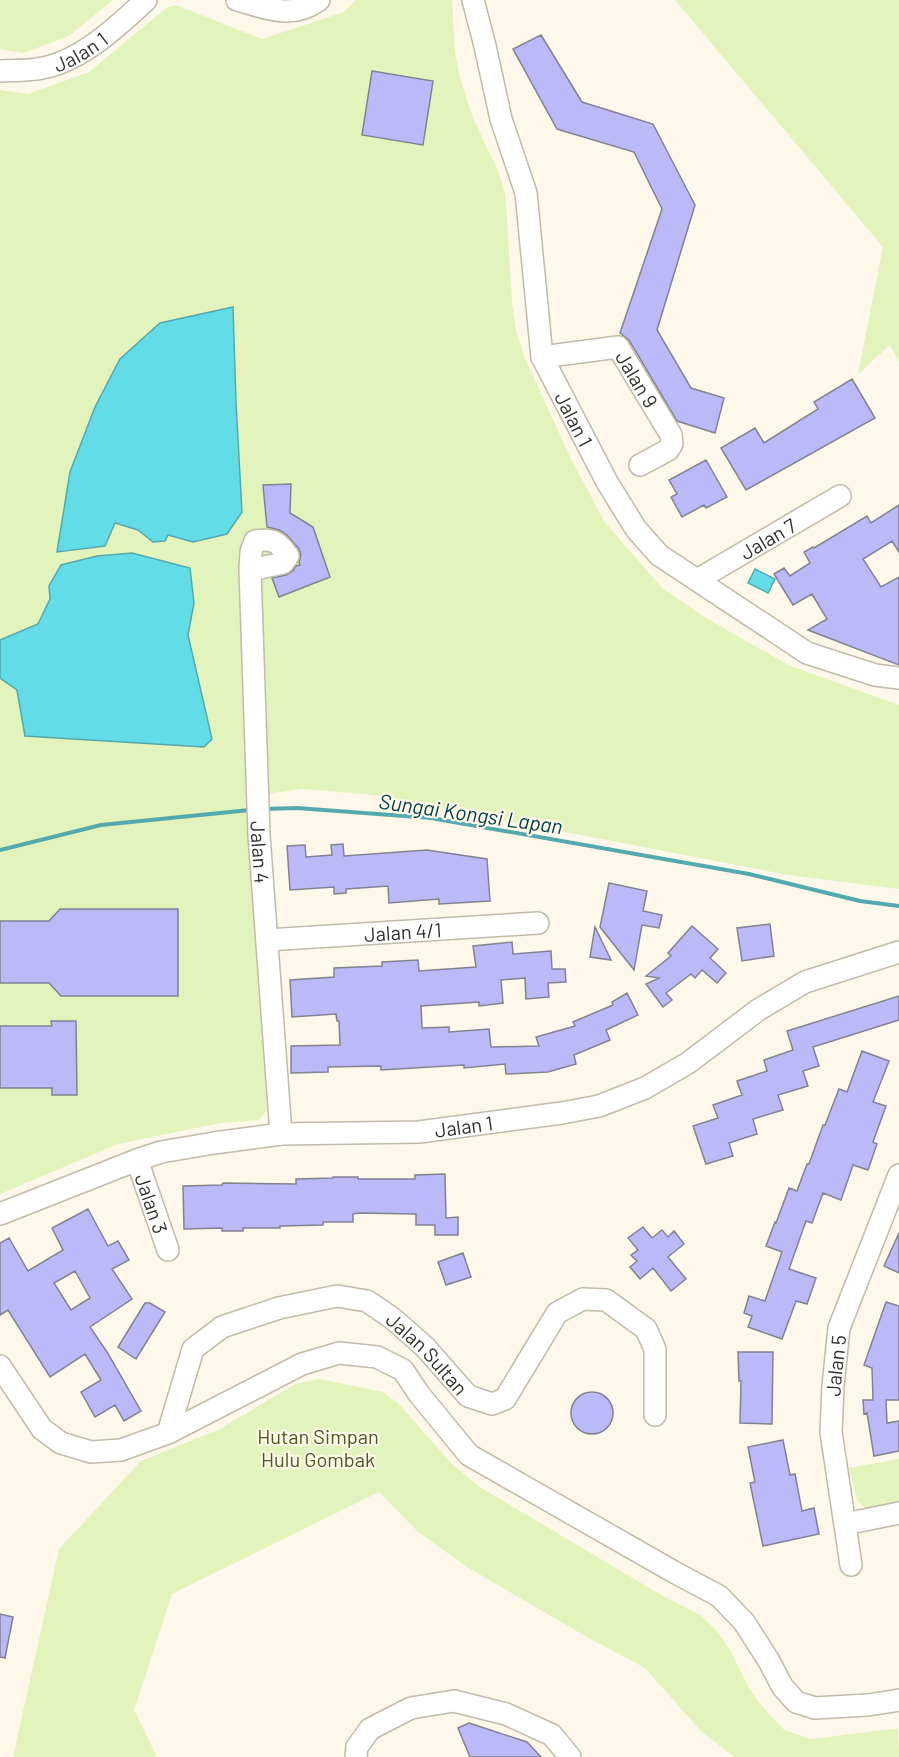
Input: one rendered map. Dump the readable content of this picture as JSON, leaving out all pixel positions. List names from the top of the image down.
{
  "streets": {
    "street": [
      "Jalan 1",
      "Jalan 9",
      "Jalan 7",
      "Jalan 4",
      "Jalan 4/1",
      "Jalan 3",
      "Jalan Sultan",
      "Jalan 5"
    ]
  },
  "crossings": [
    ["Jalan 1", "Jalan 9"],
    ["Jalan 1", "Jalan 7"],
    ["Jalan 1", "Jalan 4"],
    ["Jalan 1", "Jalan 3"],
    ["Jalan 4", "Jalan 4/1"]
  ],
  "water": ["Sungai Kongsi Lapan"],
  "parks": ["Hutan Simpan Hulu Gombak"]
}
